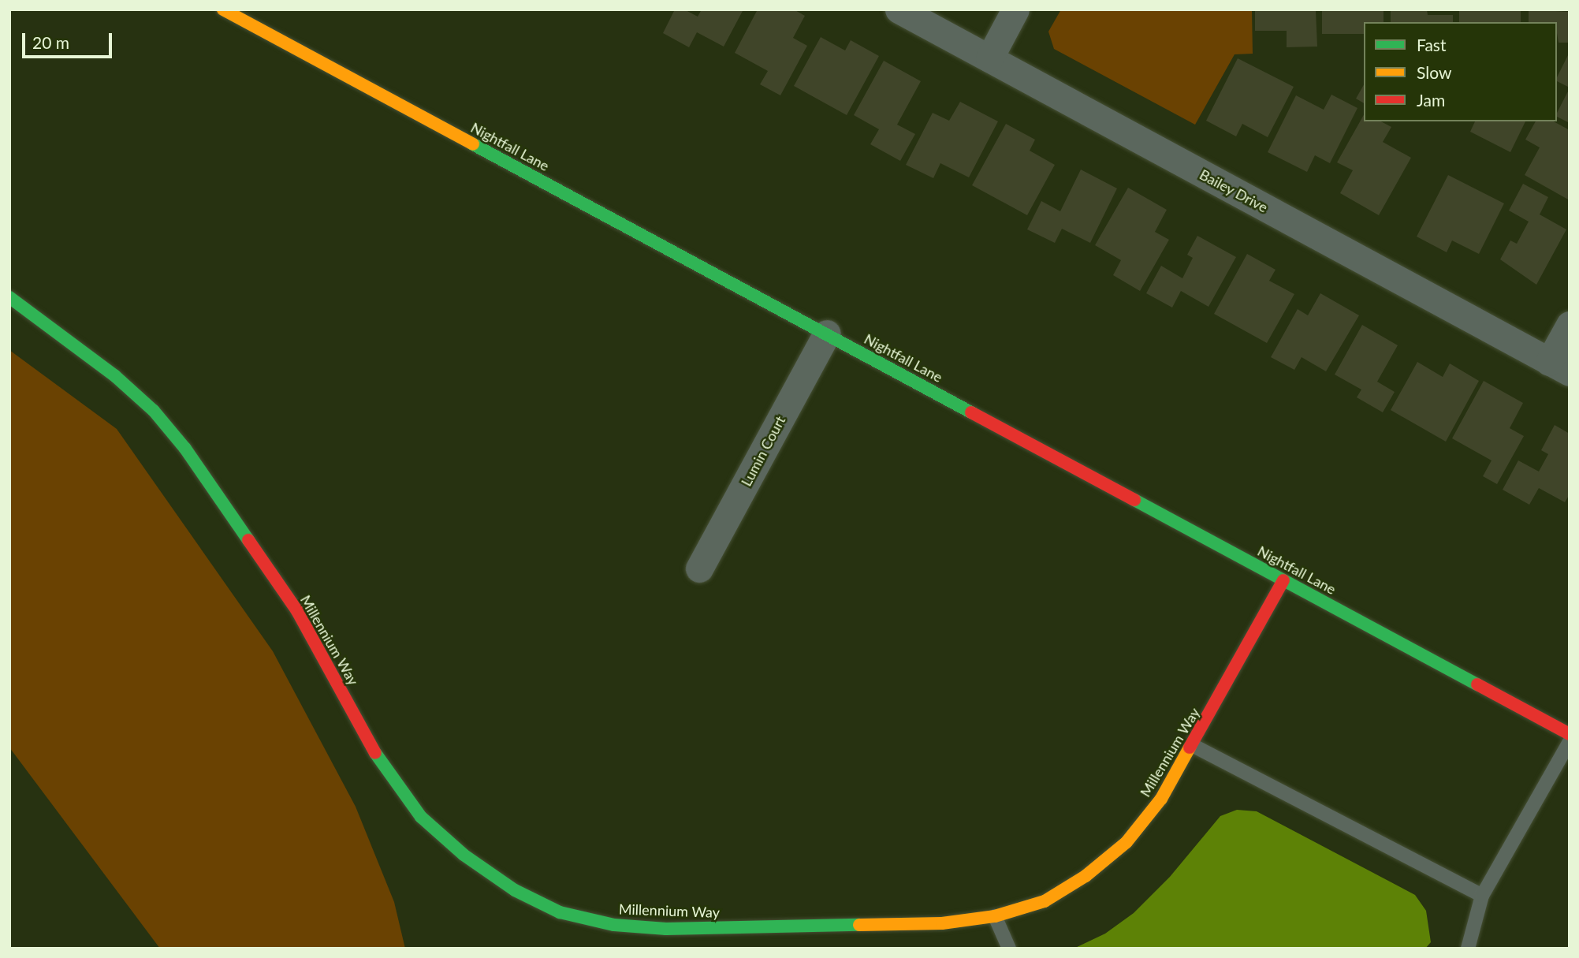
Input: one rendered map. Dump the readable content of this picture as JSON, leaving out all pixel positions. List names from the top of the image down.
{
  "streets": {
    "street": [
      "Nightfall Lane",
      "Bailey Drive",
      "Lumin Court",
      "Millennium Way"
    ]
  },
  "crossings": [
    ["Nightfall Lane", "Lumin Court"],
    ["Nightfall Lane", "Millennium Way"]
  ],
  "legend": ["Fast", "Slow", "Jam"],
  "scale_bar": "20 m"
}
